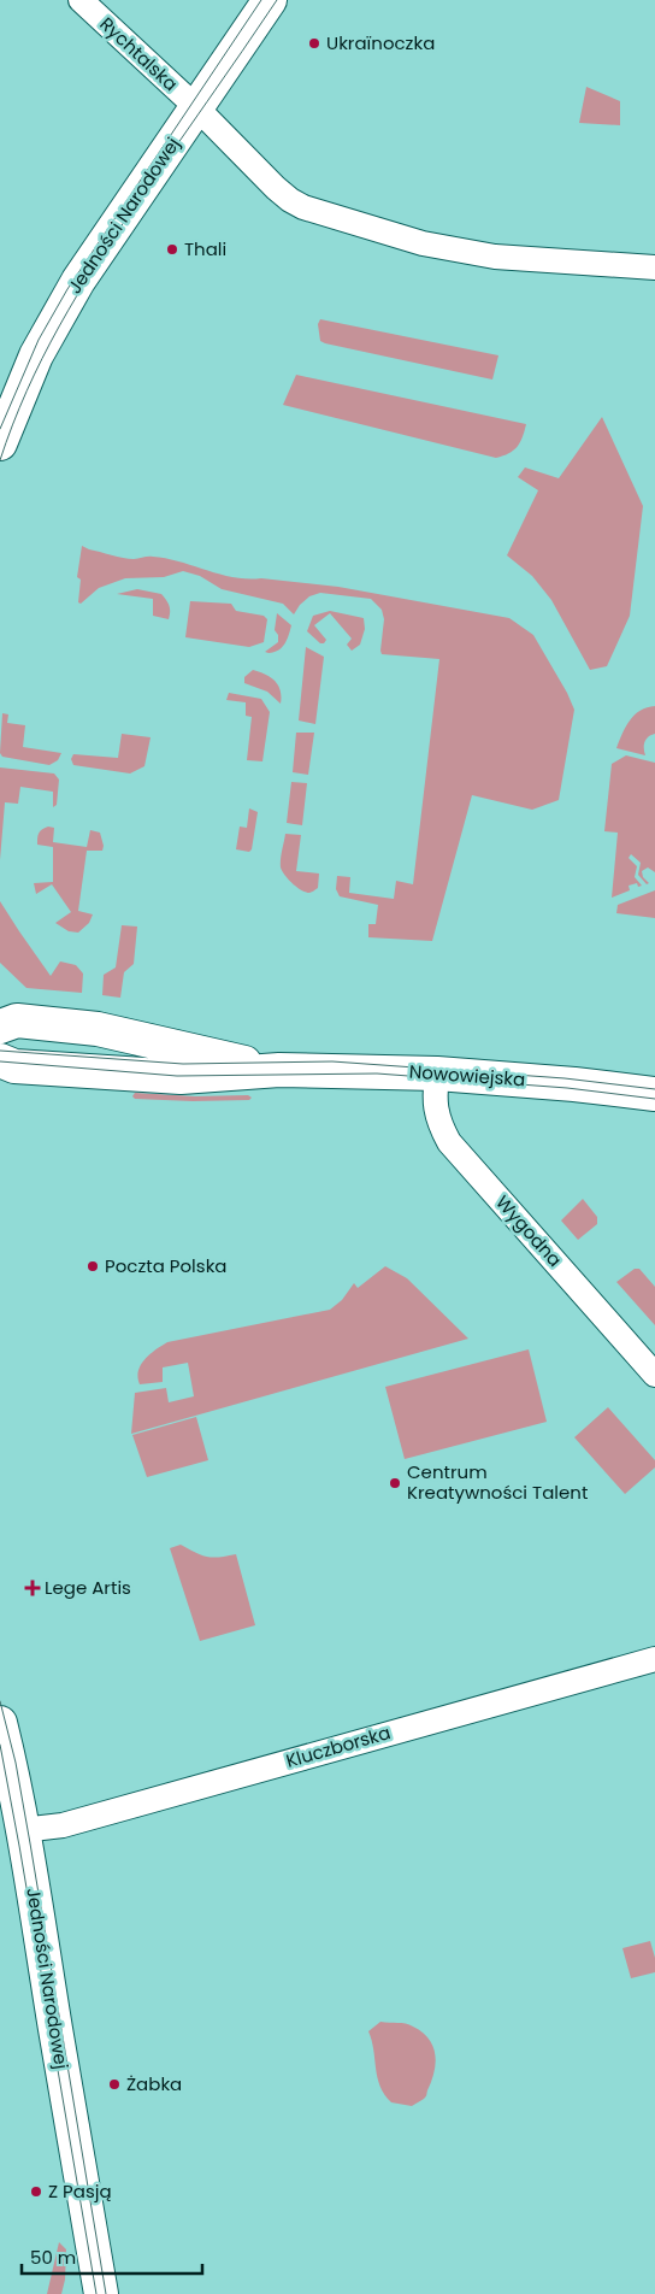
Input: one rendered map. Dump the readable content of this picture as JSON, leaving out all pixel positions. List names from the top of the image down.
{
  "streets": {
    "street": [
      "Rychtalska",
      "Jedności Narodowej",
      "Nowowiejska",
      "Wygodna",
      "Kluczborska"
    ]
  },
  "crossings": [
    ["Rychtalska", "Jedności Narodowej"],
    ["Jedności Narodowej", "Kluczborska"],
    ["Nowowiejska", "Wygodna"]
  ],
  "places": {
    "other": [
      "Ukraïnoczka",
      "Thali",
      "Poczta Polska",
      "Centrum Kreatywności Talent",
      "Żabka",
      "Z Pasją"
    ],
    "health": ["Lege Artis"]
  },
  "scale_bar": "50 m"
}
